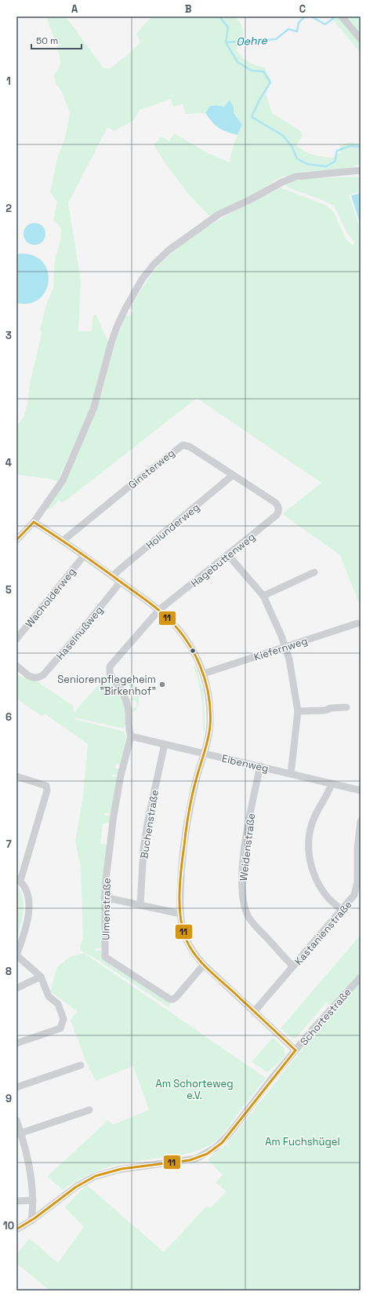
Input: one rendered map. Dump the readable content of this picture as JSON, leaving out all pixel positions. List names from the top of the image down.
{
  "streets": {
    "street": [
      "Ginsterweg",
      "Holunderweg",
      "Hagebuttenweg",
      "Wacholderweg",
      "Haselnußweg",
      "Kiefernweg",
      "Eibenweg",
      "Buchenstraße",
      "Weidenstraße",
      "Ulmenstraße",
      "Kastanienstraße",
      "Schortestraße"
    ]
  },
  "crossings": [
    ["Ginsterweg", "Holunderweg"],
    ["Ginsterweg", "Hagebuttenweg"],
    ["Hagebuttenweg", "Eibenweg"],
    ["Hagebuttenweg", "Ulmenstraße"],
    ["Eibenweg", "Buchenstraße"],
    ["Eibenweg", "Weidenstraße"],
    ["Eibenweg", "Ulmenstraße"],
    ["Weidenstraße", "Kastanienstraße"]
  ],
  "water": ["Oehre"],
  "parks": ["Am Schorteweg e.V.", "Am Fuchshügel"],
  "places": ["Seniorenpflegeheim \"Birkenhof\""],
  "lines": ["transit line 11"],
  "scale_bar": "50 m",
  "grid": {
    "columns": ["A", "B", "C"],
    "rows": [
      "1",
      "2",
      "3",
      "4",
      "5",
      "6",
      "7",
      "8",
      "9",
      "10"
    ]
  }
}
